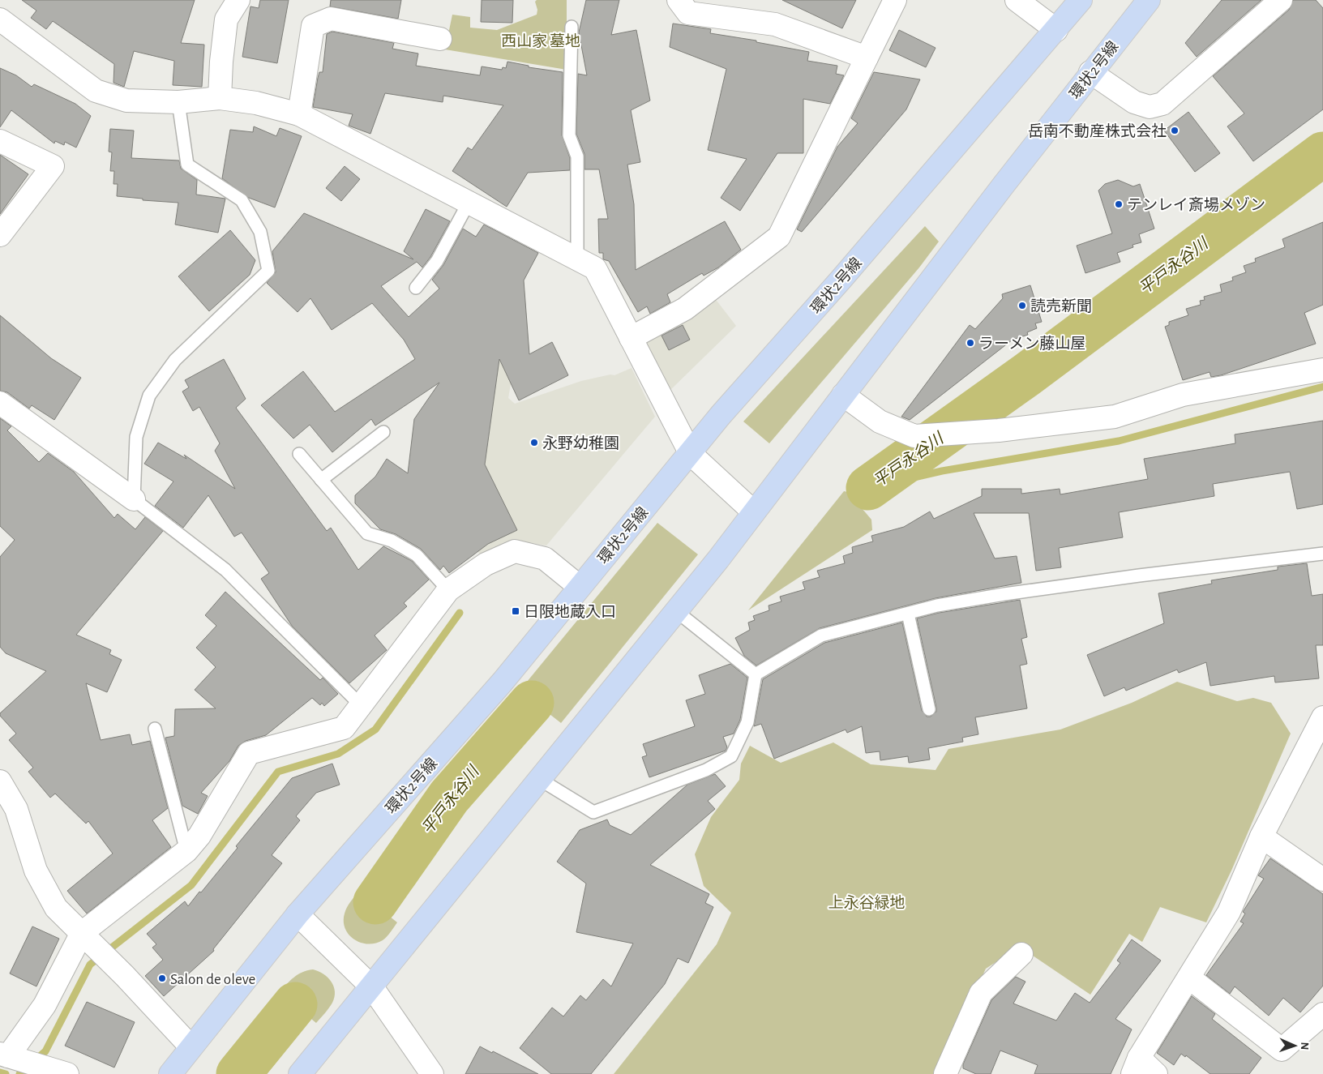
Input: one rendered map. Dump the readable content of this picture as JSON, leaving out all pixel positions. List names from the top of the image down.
{
  "streets": {
    "main road": ["環状2号線"]
  },
  "water": ["平戸永谷川"],
  "parks": ["西山家 墓地", "上永谷緑地"],
  "places": {
    "other": [
      "岳南不動産株式会社",
      "テンレイ斎場メゾン",
      "読売新聞",
      "ラーメン藤山屋",
      "永野幼稚園",
      "Salon de oleve"
    ],
    "transit": ["日限地蔵入口"]
  },
  "north": "right"
}
